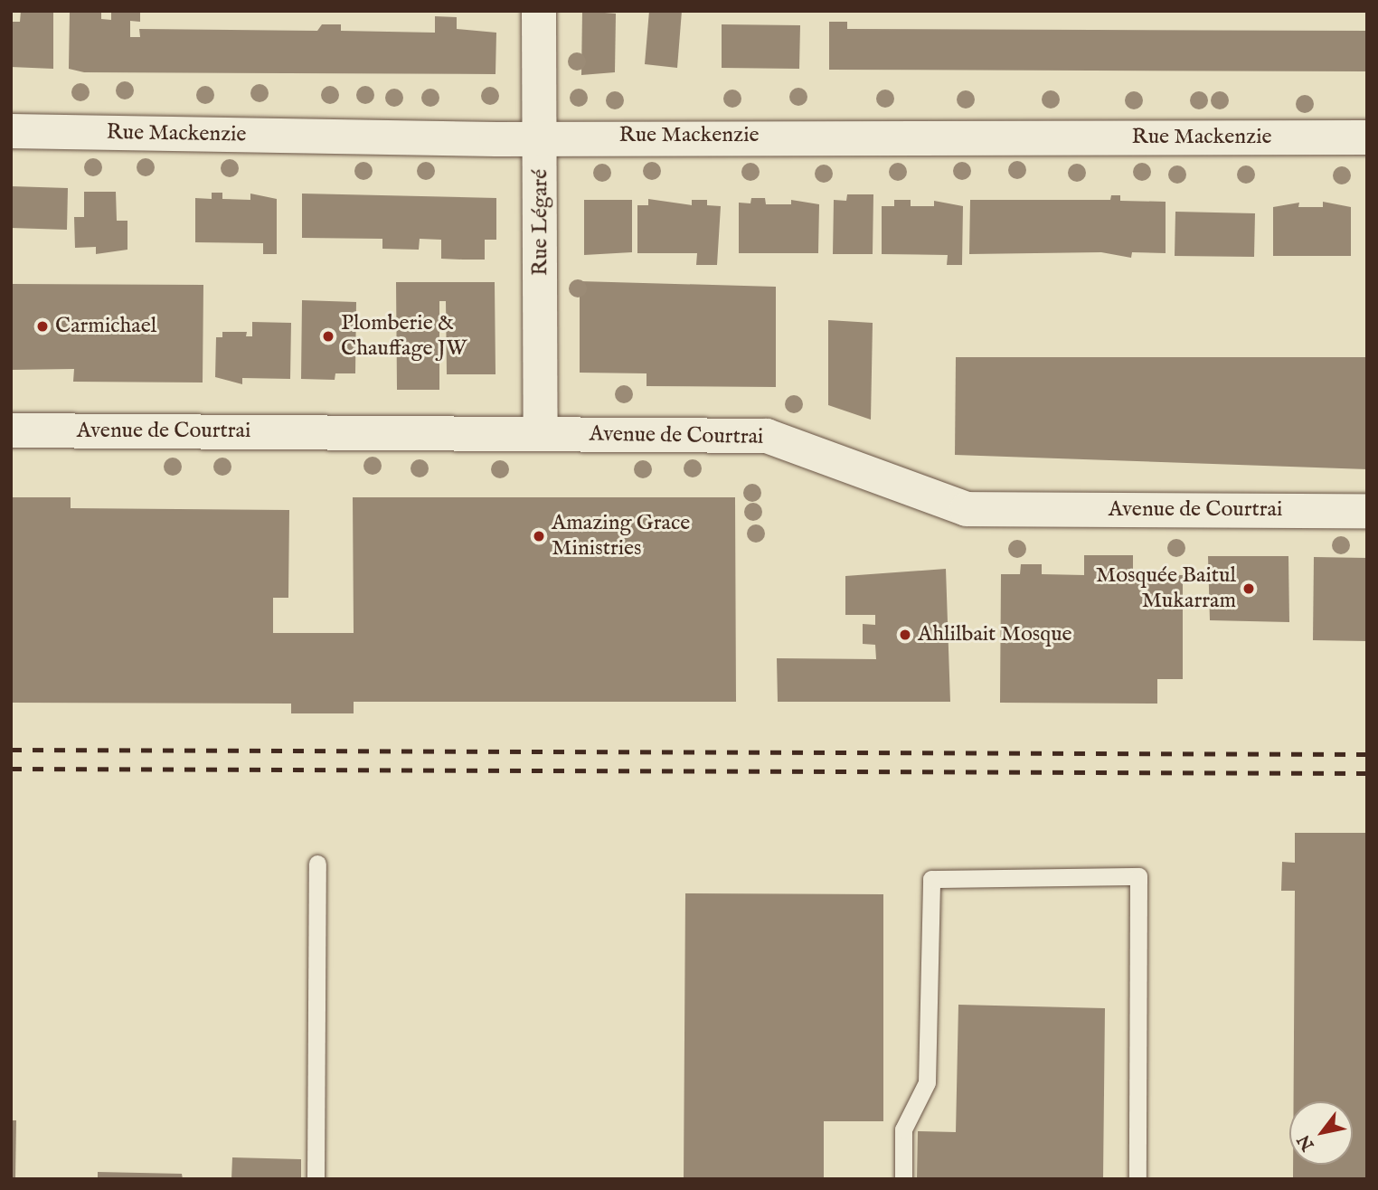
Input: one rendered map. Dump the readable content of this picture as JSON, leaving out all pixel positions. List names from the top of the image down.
{
  "streets": {
    "street": ["Rue Mackenzie", "Rue Légaré", "Avenue de Courtrai"]
  },
  "crossings": [
    ["Rue Mackenzie", "Rue Légaré"],
    ["Rue Légaré", "Avenue de Courtrai"]
  ],
  "places": [
    "Carmichael",
    "Plomberie & Chauffage JW",
    "Amazing Grace Ministries",
    "Mosquée Baitul Mukarram",
    "Ahlilbait Mosque"
  ],
  "north": "bottom left"
}
